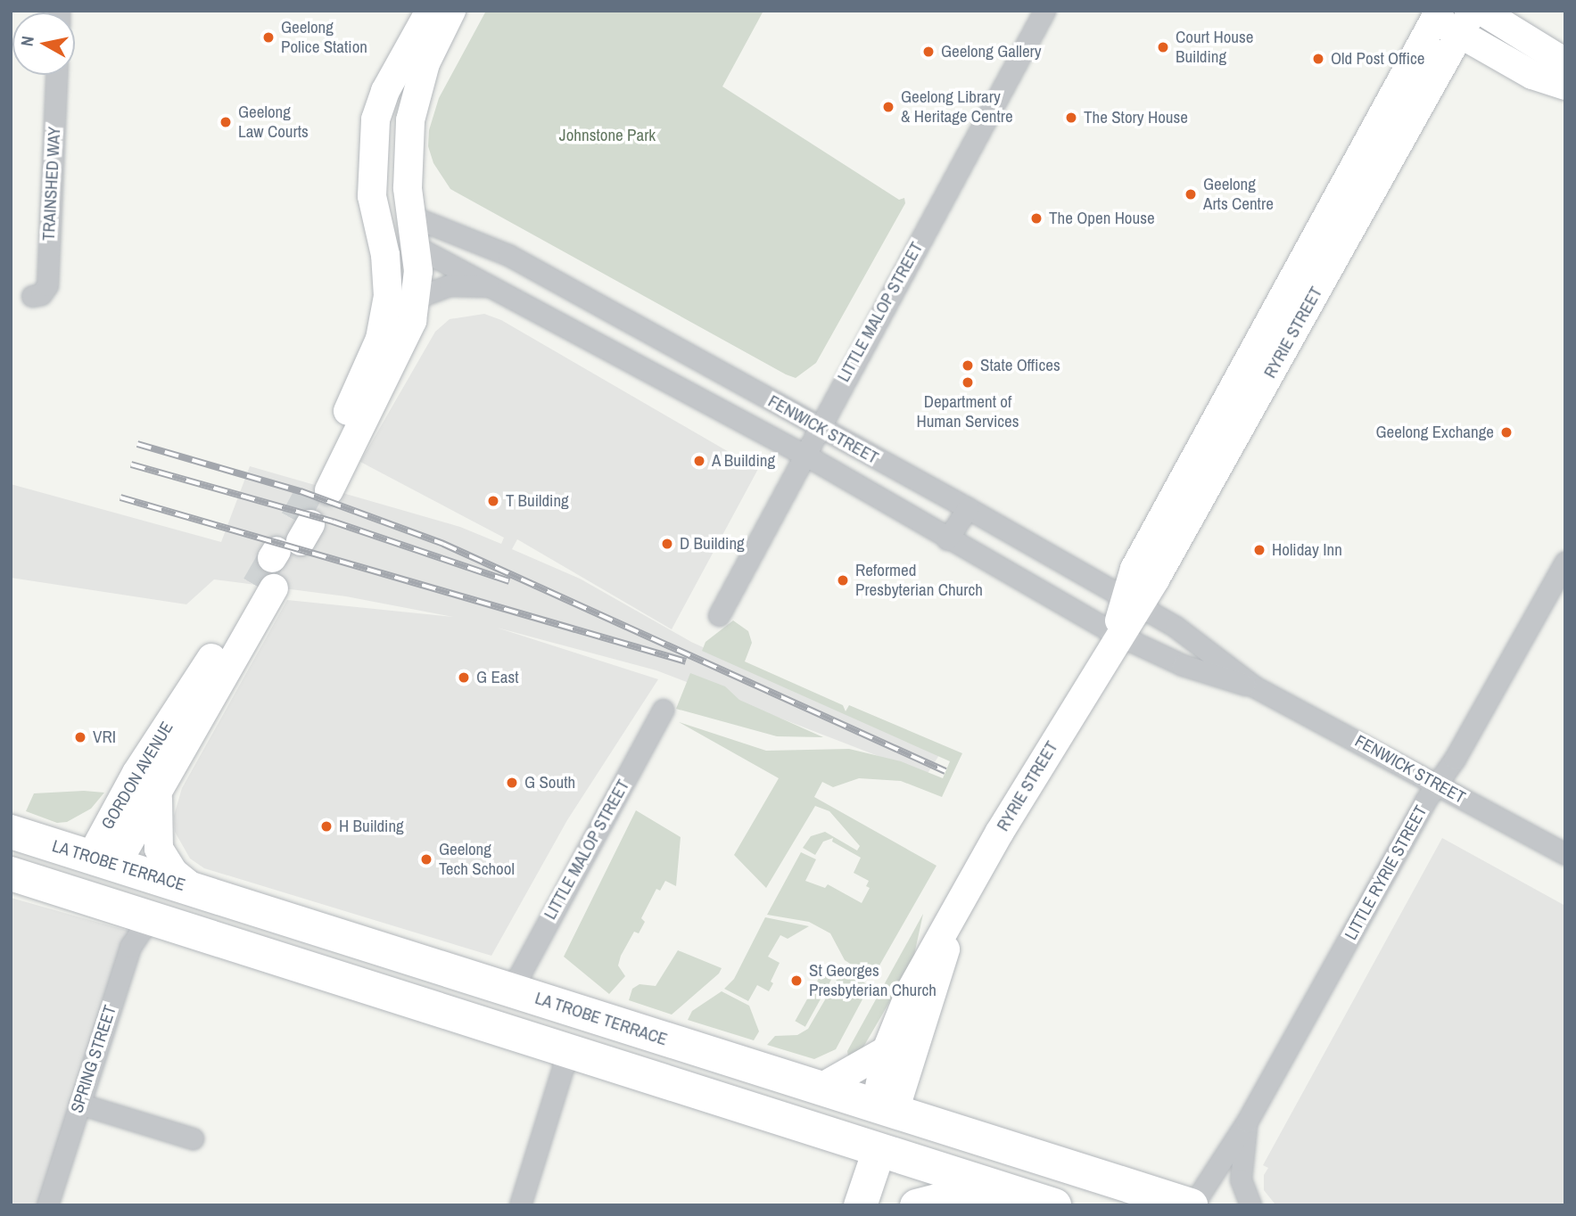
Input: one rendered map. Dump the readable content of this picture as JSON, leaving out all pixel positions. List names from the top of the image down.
{
  "streets": {
    "highway": ["LA TROBE TERRACE"],
    "main road": ["RYRIE STREET", "FENWICK STREET", "GORDON AVENUE"],
    "street": [
      "TRAINSHED WAY",
      "LITTLE MALOP STREET",
      "LITTLE RYRIE STREET",
      "SPRING STREET"
    ]
  },
  "crossings": [
    ["LITTLE MALOP STREET", "FENWICK STREET"],
    ["LITTLE MALOP STREET", "LA TROBE TERRACE"],
    ["RYRIE STREET", "FENWICK STREET"],
    ["RYRIE STREET", "LA TROBE TERRACE"],
    ["FENWICK STREET", "LITTLE RYRIE STREET"],
    ["GORDON AVENUE", "LA TROBE TERRACE"],
    ["LA TROBE TERRACE", "LITTLE RYRIE STREET"]
  ],
  "parks": ["Johnstone Park"],
  "places": [
    "Geelong Police Station",
    "Court House Building",
    "Geelong Gallery",
    "Old Post Office",
    "Geelong Library & Heritage Centre",
    "The Story House",
    "Geelong Law Courts",
    "Geelong Arts Centre",
    "The Open House",
    "State Offices",
    "Department of Human Services",
    "Geelong Exchange",
    "A Building",
    "T Building",
    "D Building",
    "Holiday Inn",
    "Reformed Presbyterian Church",
    "G East",
    "VRI",
    "G South",
    "H Building",
    "Geelong Tech School",
    "St Georges Presbyterian Church"
  ],
  "north": "left"
}
